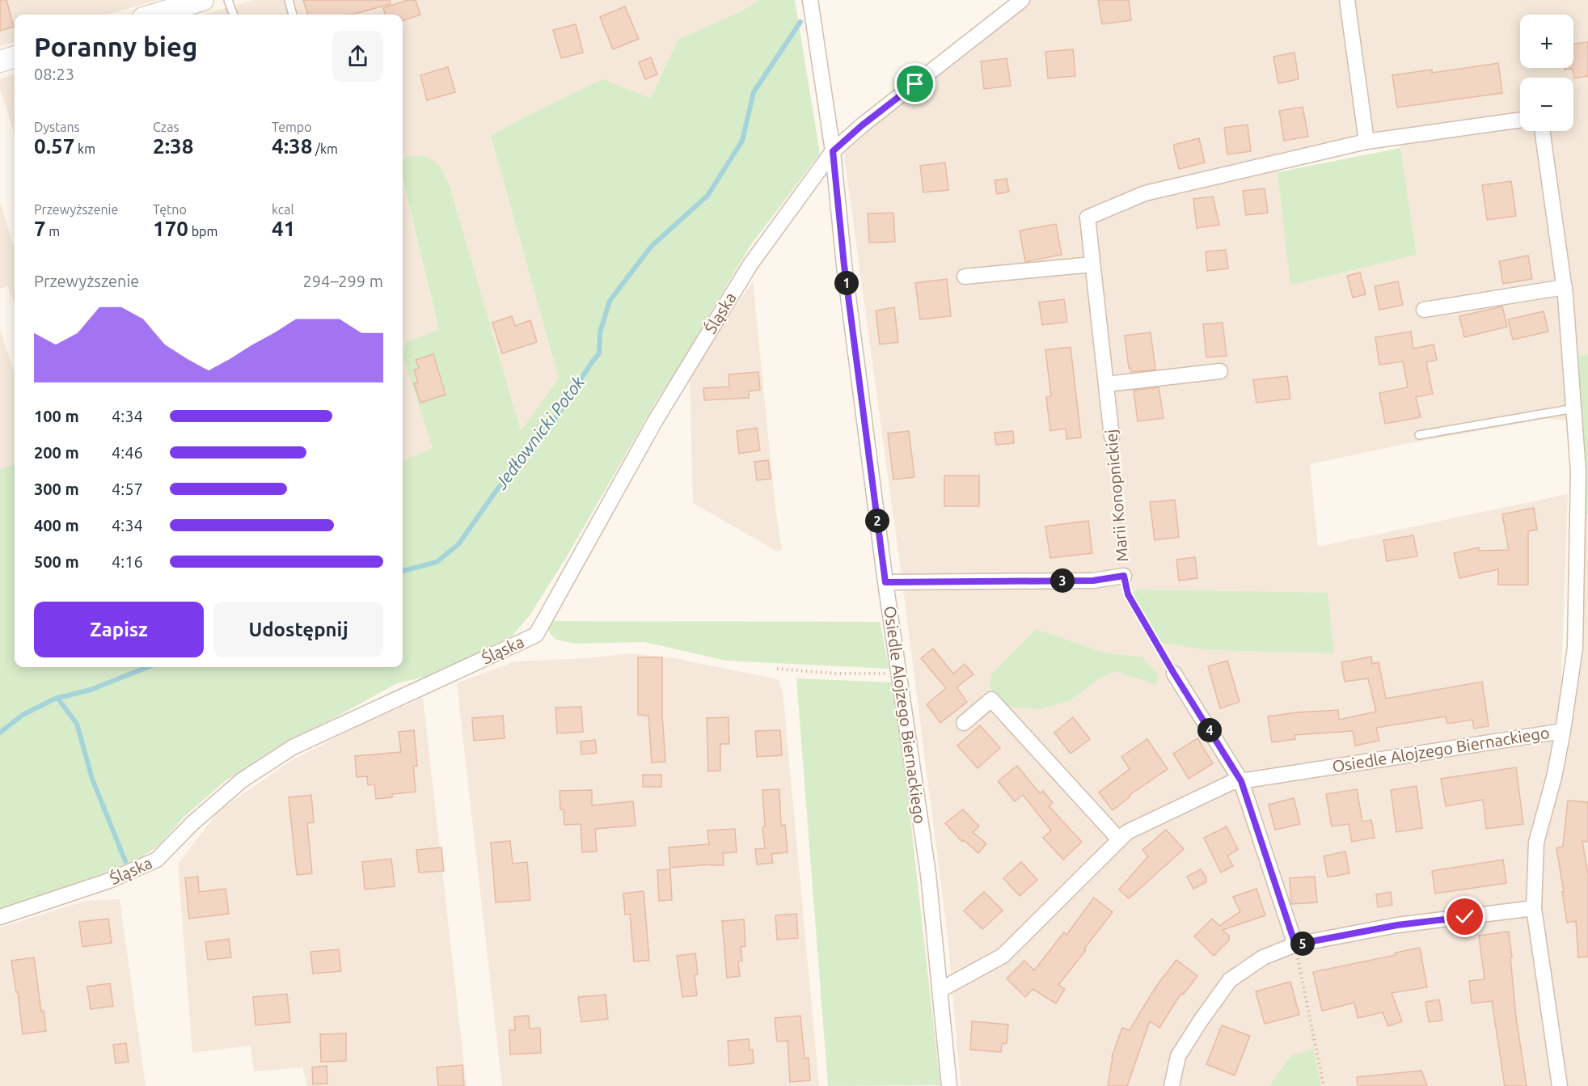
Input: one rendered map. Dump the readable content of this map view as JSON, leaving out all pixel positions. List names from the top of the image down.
{
  "streets": {
    "street": ["Śląska", "Marii Konopnickiej", "Osiedle Alojzego Biernackiego"]
  },
  "crossings": [
    ["Śląska", "Osiedle Alojzego Biernackiego"],
    ["Marii Konopnickiej", "Osiedle Alojzego Biernackiego"]
  ],
  "water": ["Jedłownicki Potok"],
  "page": {
    "map_buttons": ["+", "−"],
    "heading": ["Poranny bieg", "08:23"],
    "stats": [
      ["Dystans", "0.57 km"],
      ["Czas", "2:38"],
      ["Tempo", "4:38 /km"],
      ["Przewyższenie", "7 m"],
      ["Tętno", "170 bpm"],
      ["kcal", "41"]
    ],
    "chart": ["Przewyższenie", "294–299 m"],
    "pins": [
      "1",
      "2",
      "3",
      "4",
      "5"
    ],
    "list": [
      {
        "name": "100 m",
        "note": "4:34"
      },
      {
        "name": "200 m",
        "note": "4:46"
      },
      {
        "name": "300 m",
        "note": "4:57"
      },
      {
        "name": "400 m",
        "note": "4:34"
      },
      {
        "name": "500 m",
        "note": "4:16"
      }
    ],
    "buttons": ["Zapisz", "Udostępnij"]
  }
}
